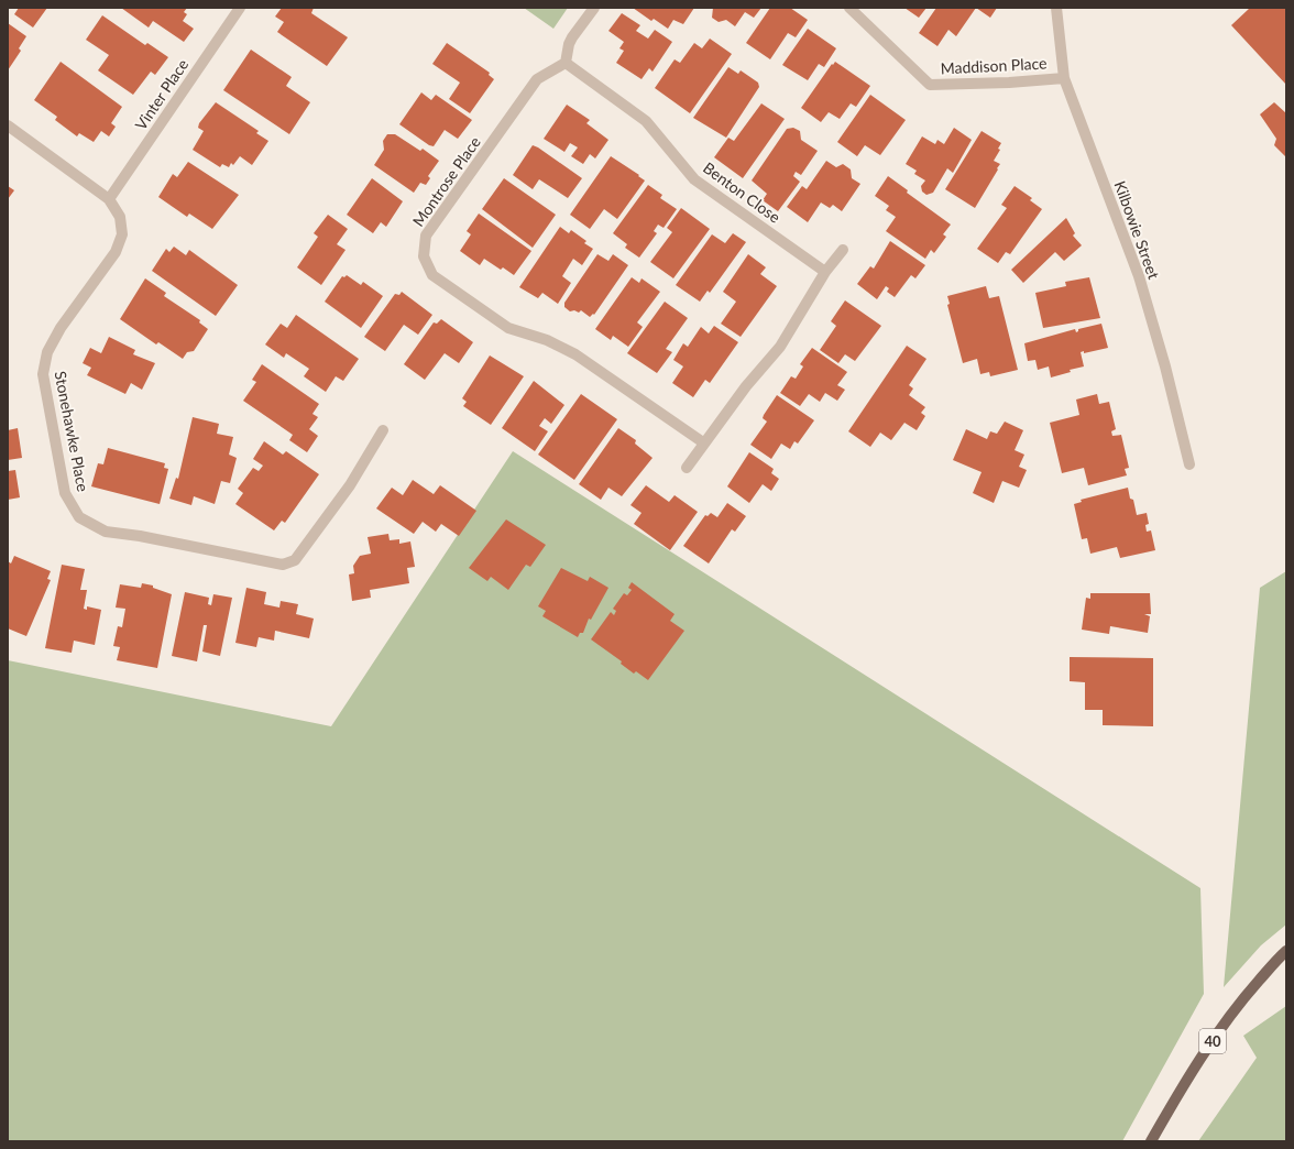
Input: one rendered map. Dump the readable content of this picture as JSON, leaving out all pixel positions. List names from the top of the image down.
{
  "streets": {
    "main road": ["40"],
    "street": [
      "Maddison Place",
      "Vinter Place",
      "Montrose Place",
      "Benton Close",
      "Kilbowie Street",
      "Stonehawke Place"
    ]
  },
  "crossings": [
    ["Maddison Place", "Kilbowie Street"],
    ["Vinter Place", "Stonehawke Place"],
    ["Montrose Place", "Benton Close"]
  ]
}
